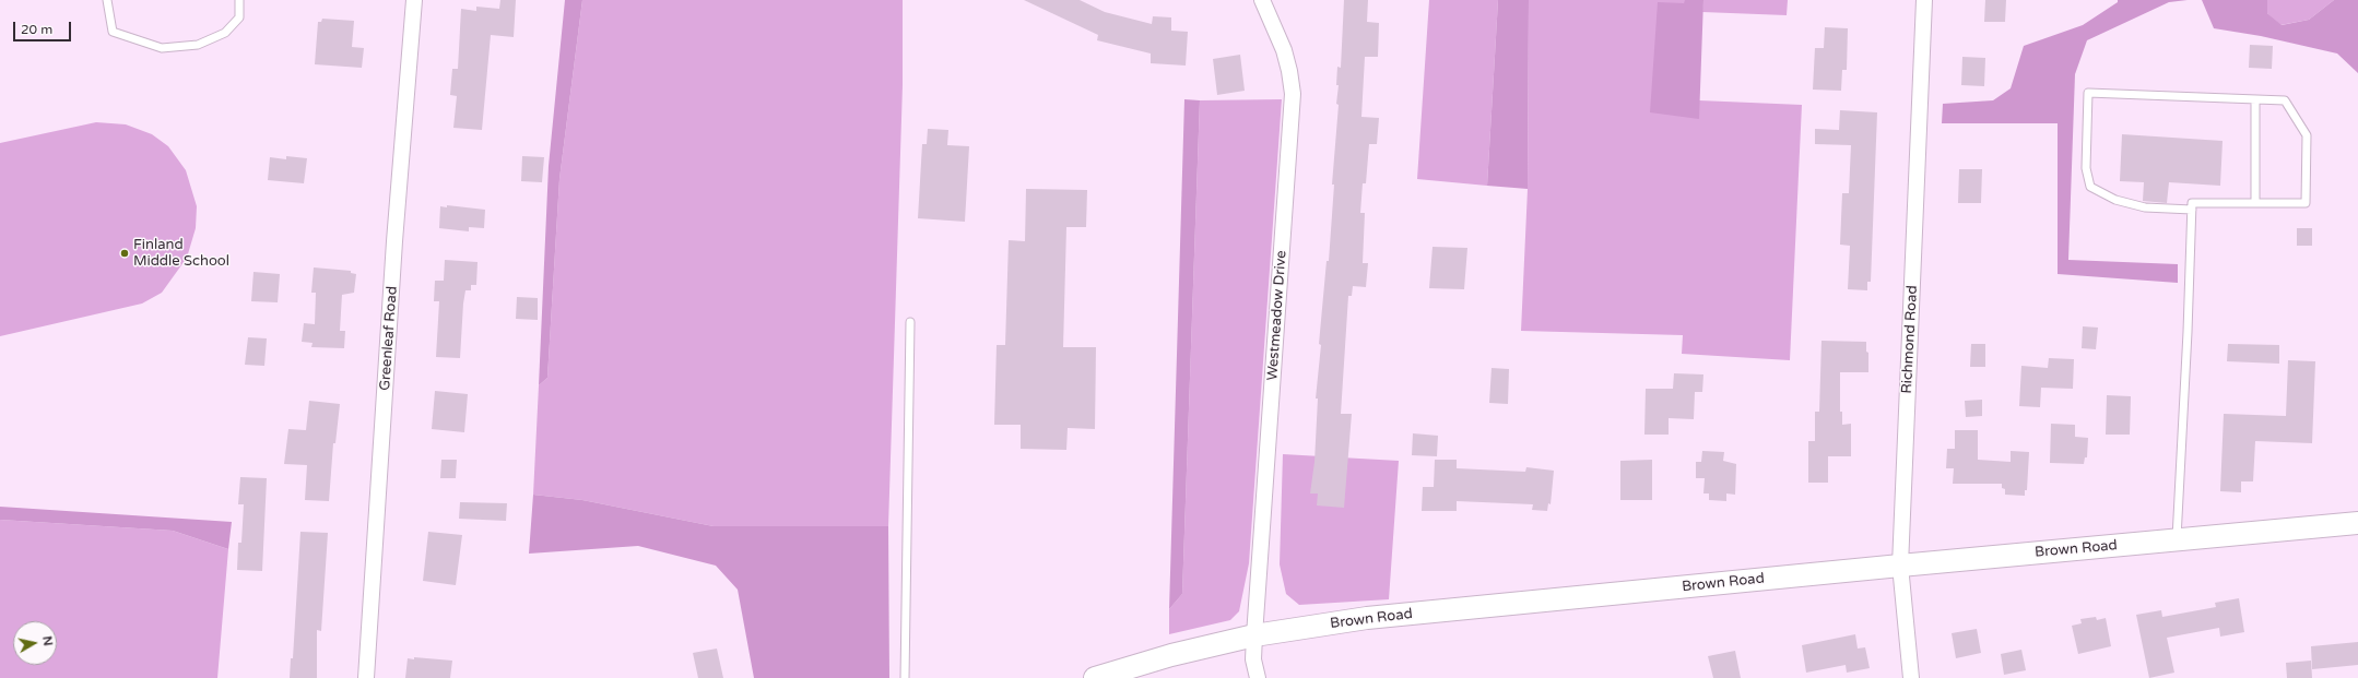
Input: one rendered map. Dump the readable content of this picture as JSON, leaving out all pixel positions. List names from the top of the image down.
{
  "streets": {
    "main road": ["Brown Road"],
    "street": ["Westmeadow Drive", "Greenleaf Road", "Richmond Road"]
  },
  "crossings": [
    ["Westmeadow Drive", "Brown Road"],
    ["Richmond Road", "Brown Road"]
  ],
  "places": ["Finland Middle School"],
  "scale_bar": "20 m",
  "north": "right"
}
